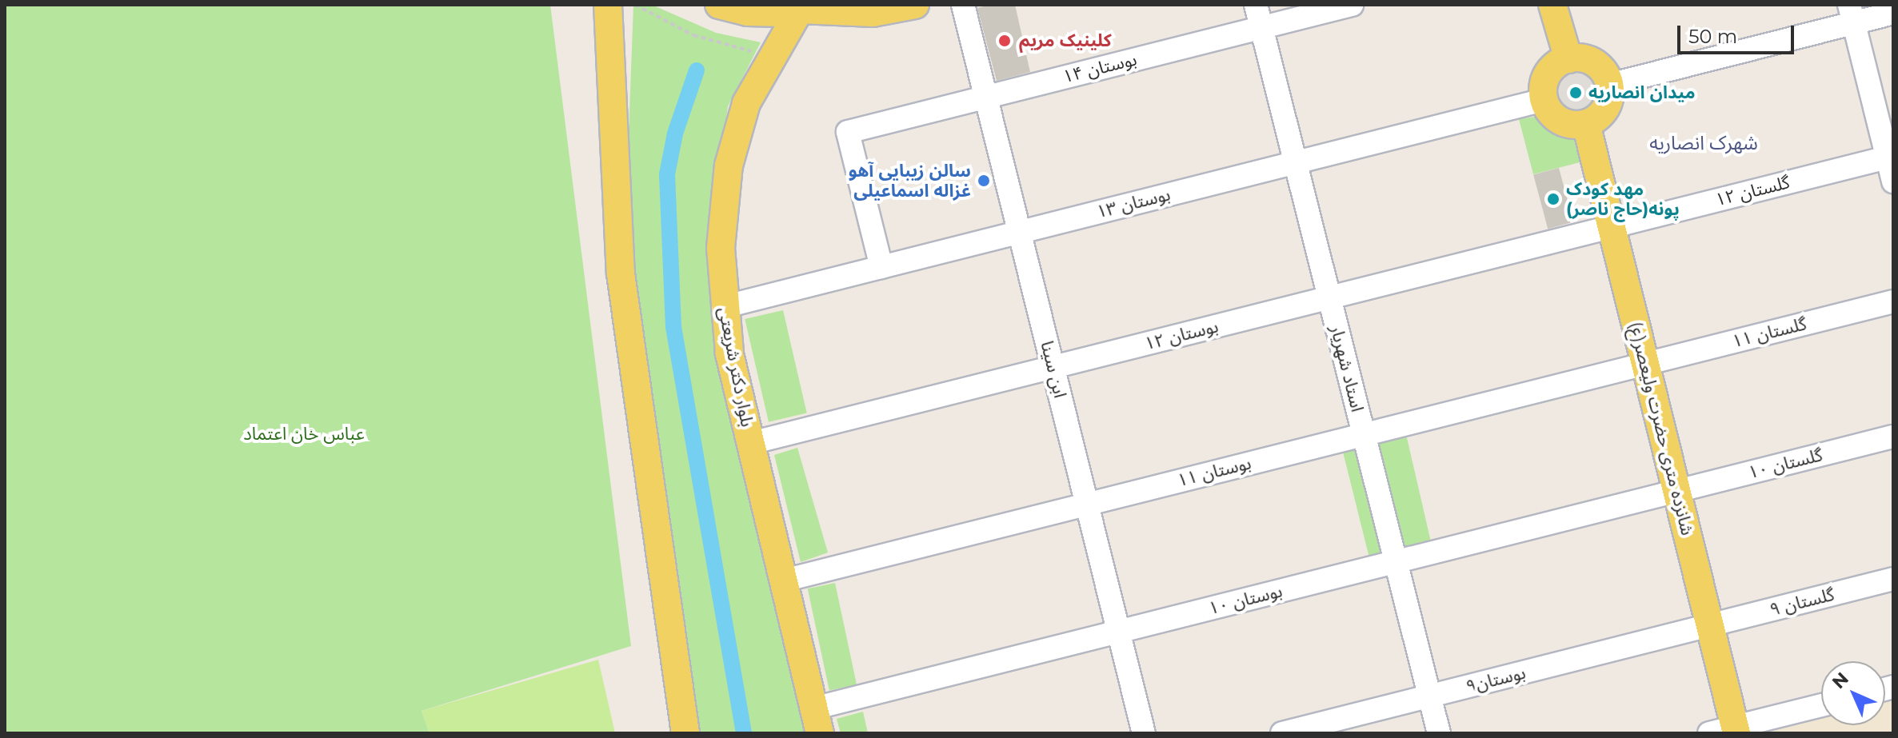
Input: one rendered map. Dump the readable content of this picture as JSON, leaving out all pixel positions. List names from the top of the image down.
{
  "streets": {
    "main road": ["بلوار دکتر شریعتی", "شانزده متری حضرت ولیعصر(ع)"],
    "street": [
      "بوستان ۱۴",
      "گلستان ۱۲",
      "بوستان ۱۳",
      "گلستان ۱۱",
      "بوستان ۱۲",
      "استاد شهریار",
      "ابن سینا",
      "گلستان ۱۰",
      "بوستان ۱۱",
      "بوستان ۱۰",
      "گلستان ۹",
      "بوستان۹"
    ]
  },
  "crossings": [
    ["بوستان ۱۴", "بوستان ۱۳"],
    ["بوستان ۱۴", "استاد شهریار"],
    ["بوستان ۱۴", "ابن سینا"],
    ["گلستان ۱۲", "بوستان ۱۲"],
    ["گلستان ۱۲", "شانزده متری حضرت ولیعصر(ع)"],
    ["بوستان ۱۳", "بلوار دکتر شریعتی"],
    ["بوستان ۱۳", "استاد شهریار"],
    ["بوستان ۱۳", "ابن سینا"],
    ["بوستان ۱۳", "شانزده متری حضرت ولیعصر(ع)"],
    ["گلستان ۱۱", "شانزده متری حضرت ولیعصر(ع)"],
    ["گلستان ۱۱", "بوستان ۱۱"],
    ["بوستان ۱۲", "بلوار دکتر شریعتی"],
    ["بوستان ۱۲", "استاد شهریار"],
    ["بوستان ۱۲", "ابن سینا"],
    ["بوستان ۱۲", "شانزده متری حضرت ولیعصر(ع)"],
    ["بلوار دکتر شریعتی", "بوستان ۱۱"],
    ["بلوار دکتر شریعتی", "بوستان ۱۰"],
    ["استاد شهریار", "بوستان ۱۱"],
    ["استاد شهریار", "بوستان ۱۰"],
    ["استاد شهریار", "بوستان۹"],
    ["ابن سینا", "بوستان ۱۱"],
    ["ابن سینا", "بوستان ۱۰"],
    ["شانزده متری حضرت ولیعصر(ع)", "گلستان ۱۰"],
    ["شانزده متری حضرت ولیعصر(ع)", "بوستان ۱۱"],
    ["شانزده متری حضرت ولیعصر(ع)", "بوستان ۱۰"],
    ["شانزده متری حضرت ولیعصر(ع)", "گلستان ۹"],
    ["شانزده متری حضرت ولیعصر(ع)", "بوستان۹"],
    ["گلستان ۱۰", "بوستان ۱۰"],
    ["گلستان ۹", "بوستان۹"]
  ],
  "districts": ["شهرک انصاریه"],
  "parks": ["عباس خان اعتماد"],
  "places": [
    "کلینیک مریم",
    "میدان انصاریه",
    "سالن زیبایی آهو غزاله اسماعیلی",
    "مهد کودک پونه(حاج ناصر)"
  ],
  "scale_bar": "50 m",
  "north": "top left"
}
